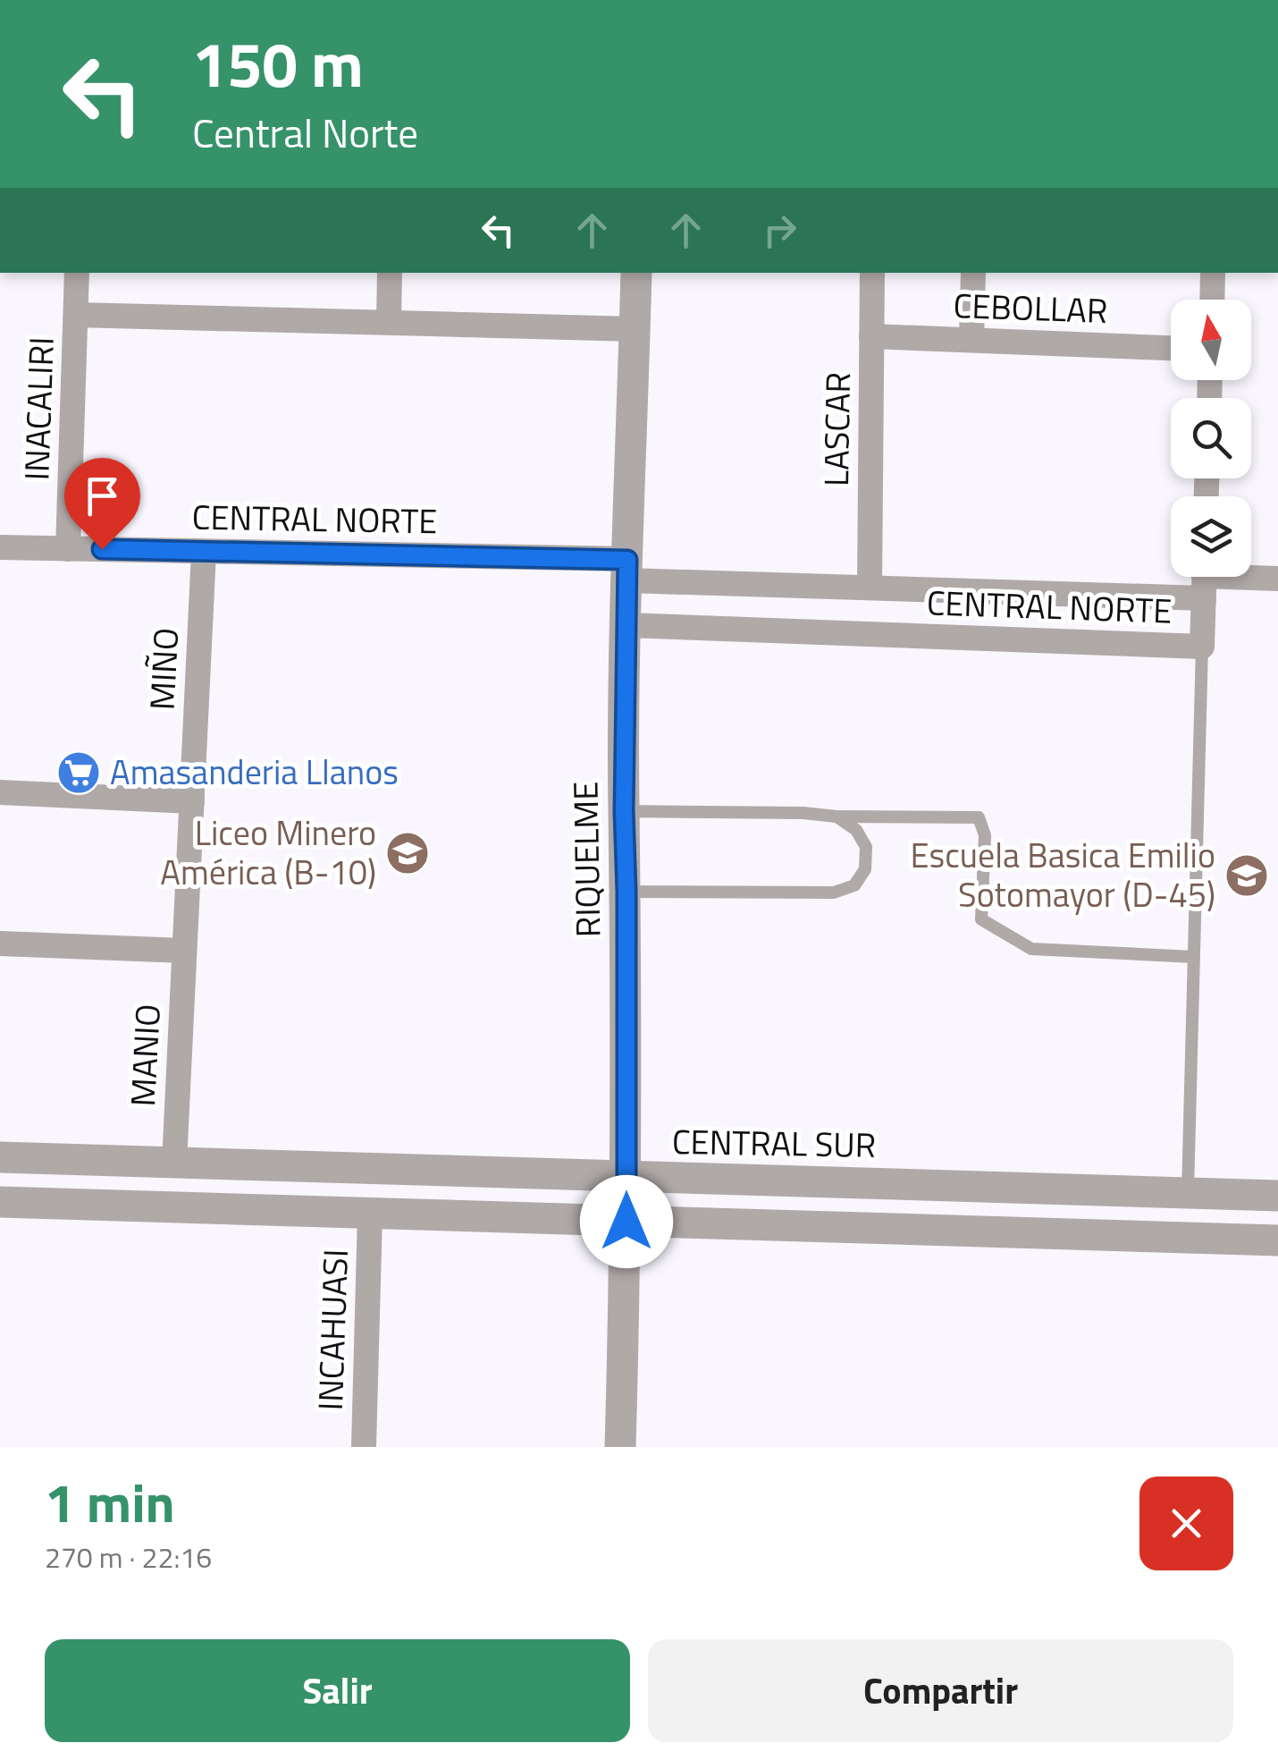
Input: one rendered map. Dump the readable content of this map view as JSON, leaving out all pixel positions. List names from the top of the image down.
{
  "streets": {
    "street": [
      "CEBOLLAR",
      "INACALIRI",
      "LASCAR",
      "CENTRAL NORTE",
      "MIÑO",
      "RIQUELME",
      "MANIO",
      "CENTRAL SUR",
      "INCAHUASI"
    ]
  },
  "crossings": [
    ["CEBOLLAR", "LASCAR"],
    ["INACALIRI", "CENTRAL NORTE"],
    ["LASCAR", "CENTRAL NORTE"],
    ["CENTRAL NORTE", "MIÑO"],
    ["CENTRAL NORTE", "RIQUELME"],
    ["MIÑO", "MANIO"],
    ["RIQUELME", "CENTRAL SUR"],
    ["MANIO", "CENTRAL SUR"]
  ],
  "places": {
    "supermarket": ["Amasanderia Llanos"],
    "school or university": ["Liceo Minero América (B-10)", "Escuela Basica Emilio Sotomayor (D-45)"]
  },
  "north": "top",
  "page": {
    "turn": ["150 m", "Central Norte"],
    "heading": ["1 min", "270 m · 22:16"],
    "buttons": ["Salir", "Compartir"]
  }
}
